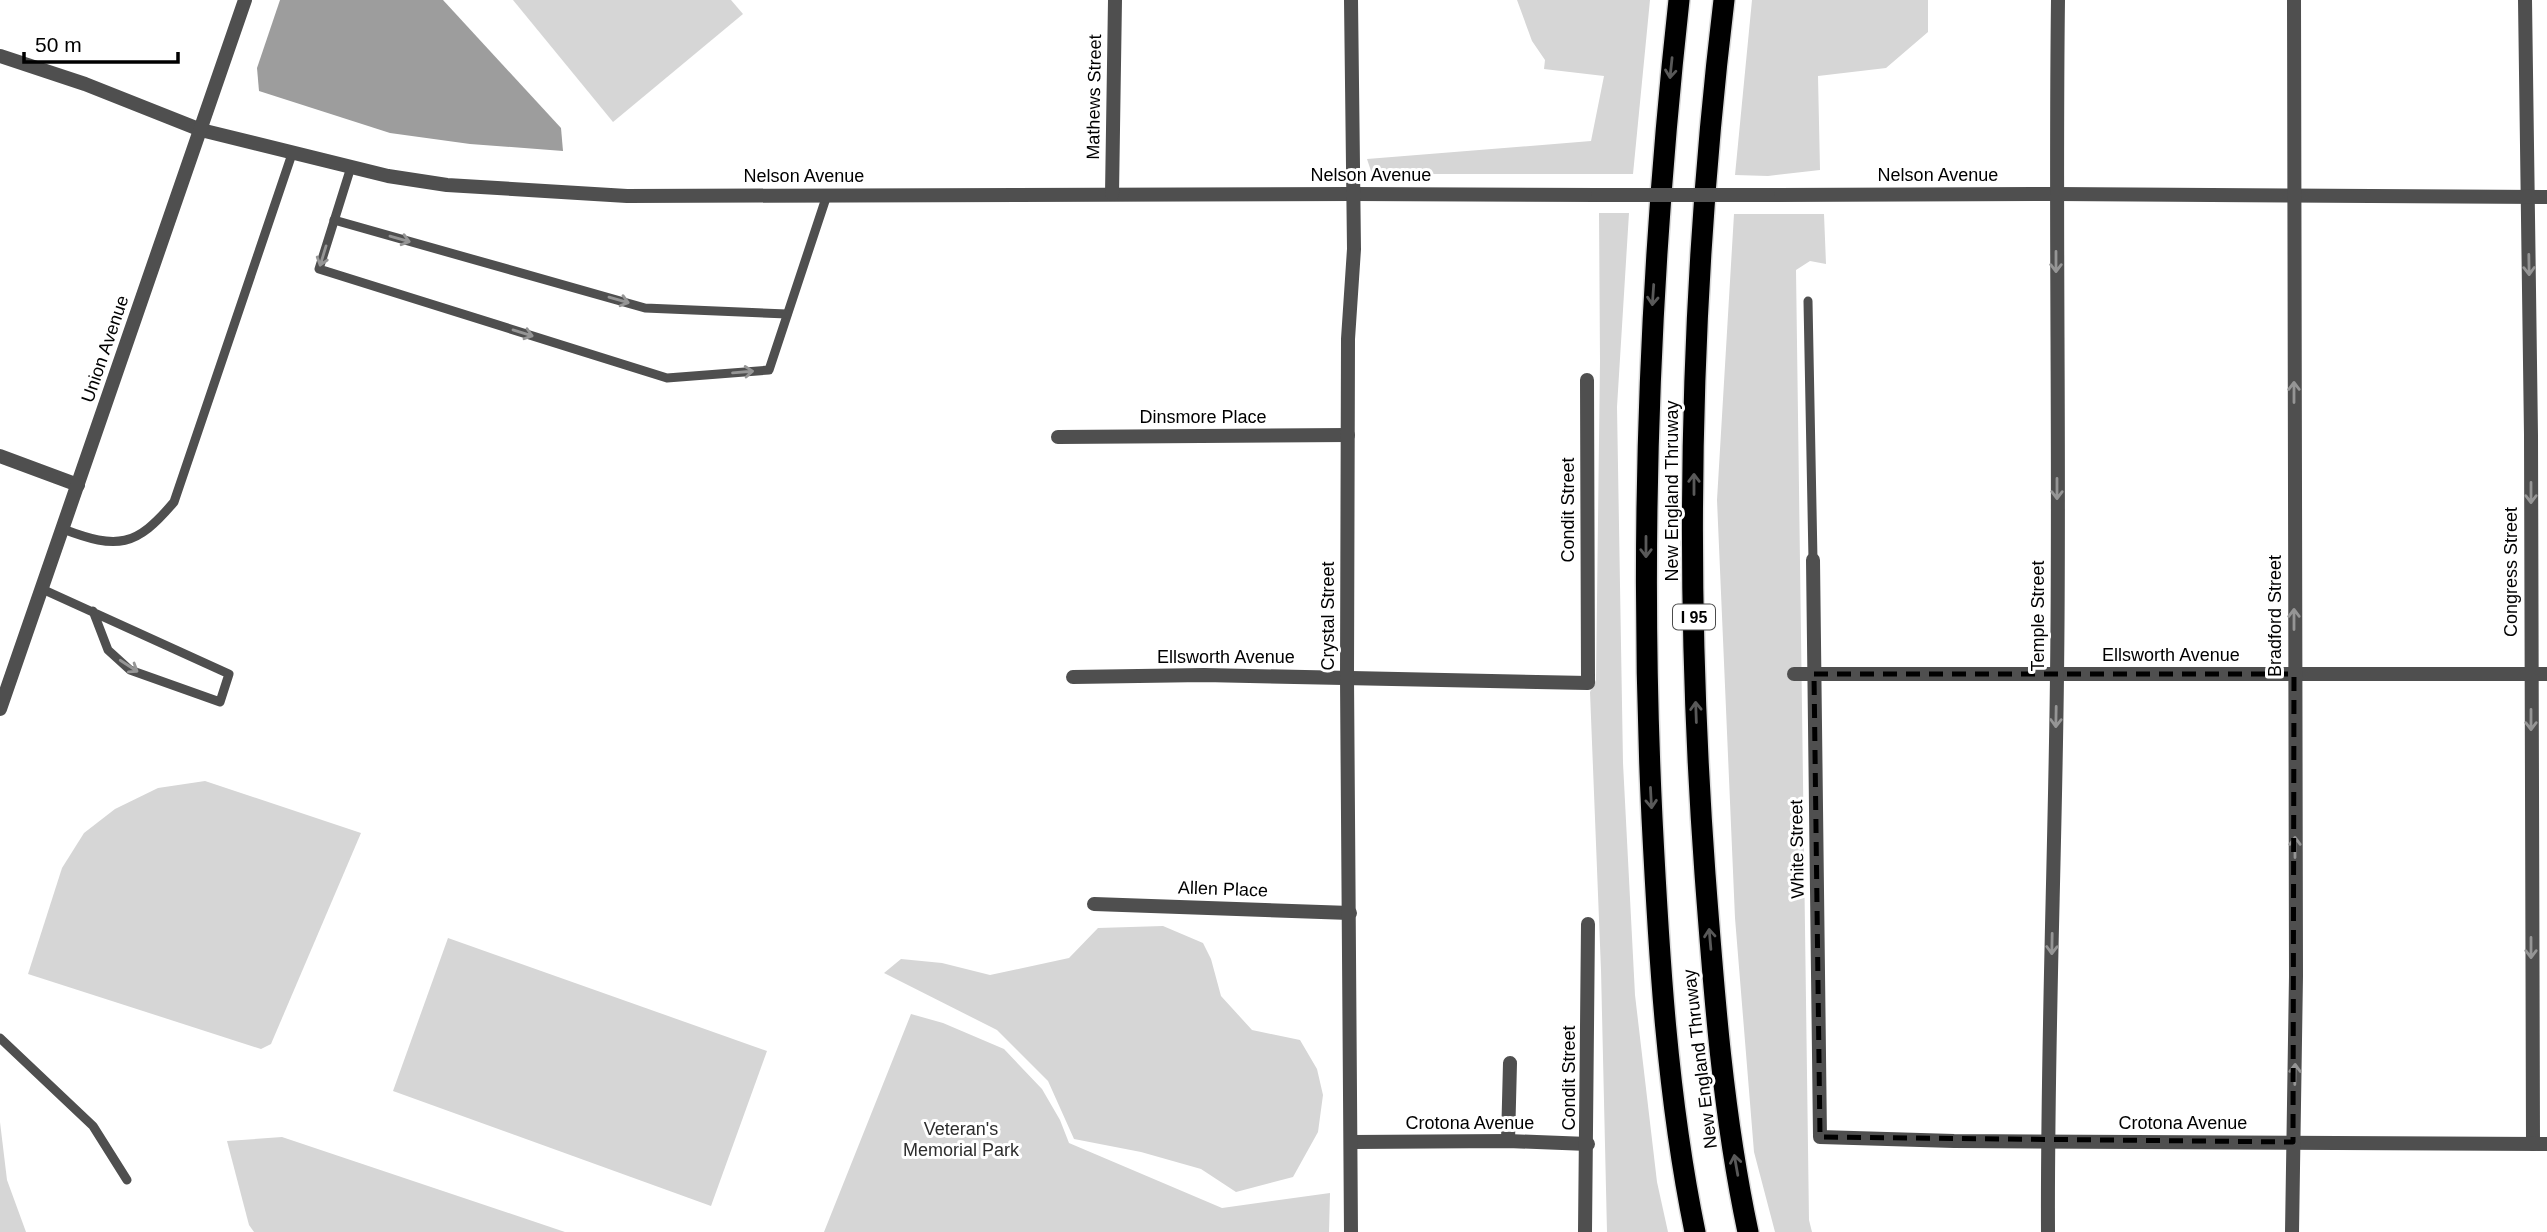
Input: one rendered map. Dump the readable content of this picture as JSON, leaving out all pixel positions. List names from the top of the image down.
{
  "streets": {
    "highway": ["New England Thruway", "I 95"],
    "street": [
      "Mathews Street",
      "Nelson Avenue",
      "Union Avenue",
      "Dinsmore Place",
      "Condit Street",
      "Congress Street",
      "Crystal Street",
      "Temple Street",
      "Bradford Street",
      "Ellsworth Avenue",
      "White Street",
      "Allen Place",
      "Crotona Avenue"
    ]
  },
  "crossings": [
    ["Mathews Street", "Nelson Avenue"],
    ["Nelson Avenue", "Union Avenue"],
    ["Nelson Avenue", "Congress Street"],
    ["Nelson Avenue", "Crystal Street"],
    ["Nelson Avenue", "Temple Street"],
    ["Nelson Avenue", "Bradford Street"],
    ["Dinsmore Place", "Crystal Street"],
    ["Condit Street", "Ellsworth Avenue"],
    ["Condit Street", "Crotona Avenue"],
    ["Congress Street", "Ellsworth Avenue"],
    ["Congress Street", "Crotona Avenue"],
    ["Crystal Street", "Ellsworth Avenue"],
    ["Crystal Street", "Allen Place"],
    ["Crystal Street", "Crotona Avenue"],
    ["Temple Street", "Ellsworth Avenue"],
    ["Temple Street", "Crotona Avenue"],
    ["Bradford Street", "Ellsworth Avenue"],
    ["Bradford Street", "Crotona Avenue"],
    ["Ellsworth Avenue", "White Street"],
    ["White Street", "Crotona Avenue"]
  ],
  "one_way": ["Congress Street", "Temple Street", "Bradford Street"],
  "parks": ["Veteran's Memorial Park"],
  "scale_bar": "50 m"
}
